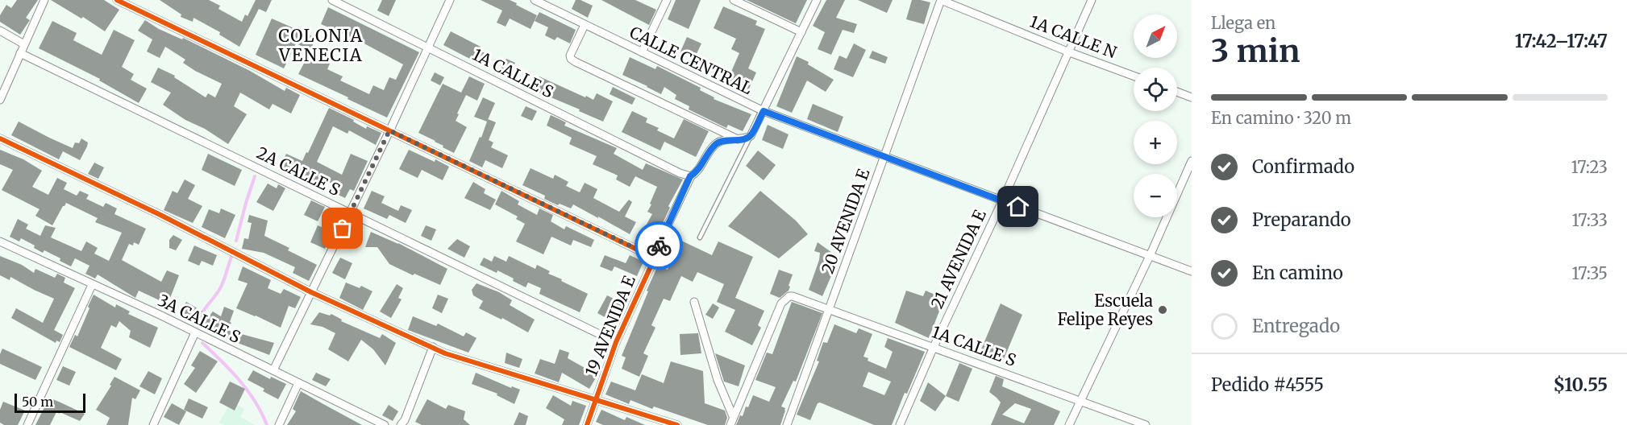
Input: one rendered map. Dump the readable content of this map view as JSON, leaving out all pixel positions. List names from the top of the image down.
{
  "streets": {
    "street": [
      "1A CALLE N",
      "CALLE CENTRAL",
      "1A CALLE S",
      "2A CALLE S",
      "20 AVENIDA E",
      "21 AVENIDA E",
      "3A CALLE S",
      "19 AVENIDA E"
    ]
  },
  "crossings": [
    ["1A CALLE N", "20 AVENIDA E"],
    ["1A CALLE N", "21 AVENIDA E"],
    ["CALLE CENTRAL", "20 AVENIDA E"],
    ["CALLE CENTRAL", "21 AVENIDA E"],
    ["1A CALLE S", "20 AVENIDA E"],
    ["1A CALLE S", "21 AVENIDA E"],
    ["1A CALLE S", "19 AVENIDA E"],
    ["2A CALLE S", "19 AVENIDA E"]
  ],
  "districts": ["COLONIA VENECIA"],
  "places": ["Escuela Felipe Reyes"],
  "scale_bar": "50 m",
  "north": "top right",
  "page": {
    "heading": ["3 min", "Llega en", "17:42–17:47"],
    "panel": ["Pedido #4555", "$10.55"],
    "map_buttons": ["+", "−"],
    "bar": "En camino · 320 m",
    "list": [
      ["Confirmado", "17:23"],
      ["Preparando", "17:33"],
      ["En camino", "17:35"],
      "Entregado"
    ],
    "scale": "50 m"
  }
}
